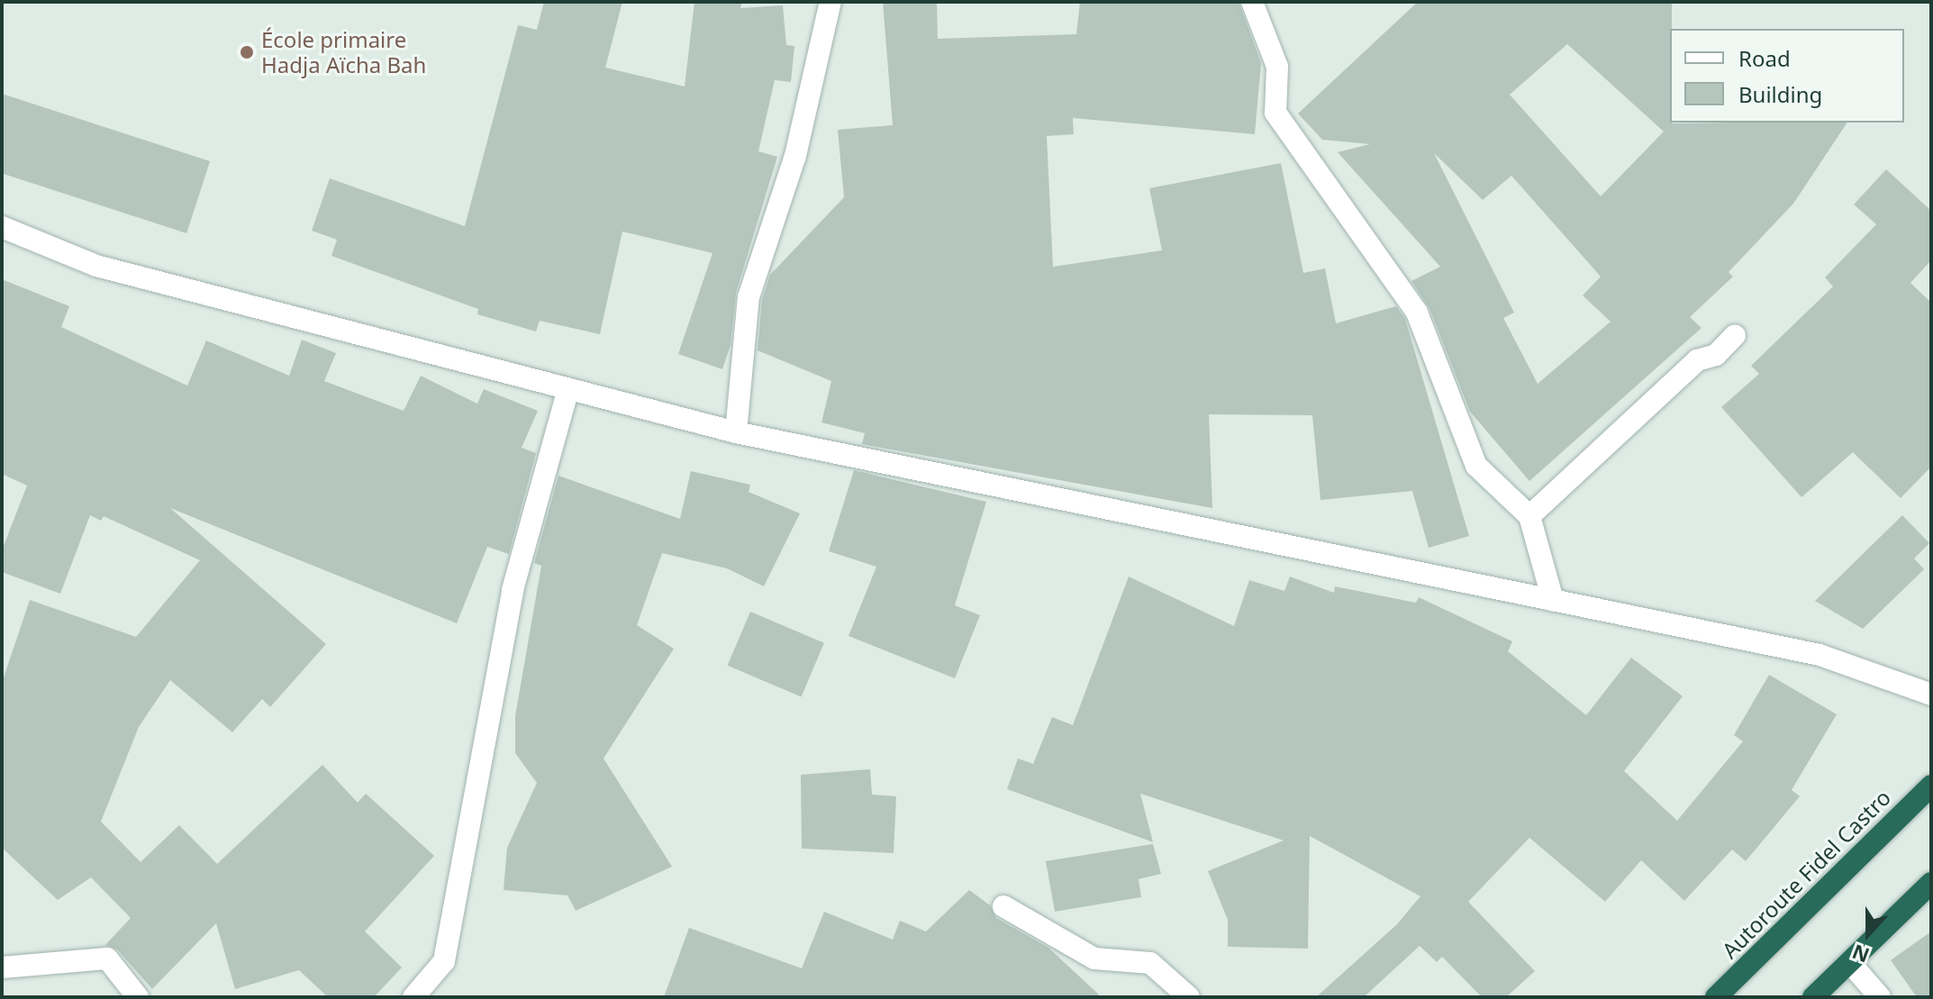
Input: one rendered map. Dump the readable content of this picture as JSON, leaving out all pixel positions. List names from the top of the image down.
{
  "streets": {
    "highway": ["Autoroute Fidel Castro"]
  },
  "places": ["École primaire Hadja Aïcha Bah"],
  "legend": ["Road", "Building"],
  "north": "bottom"
}
